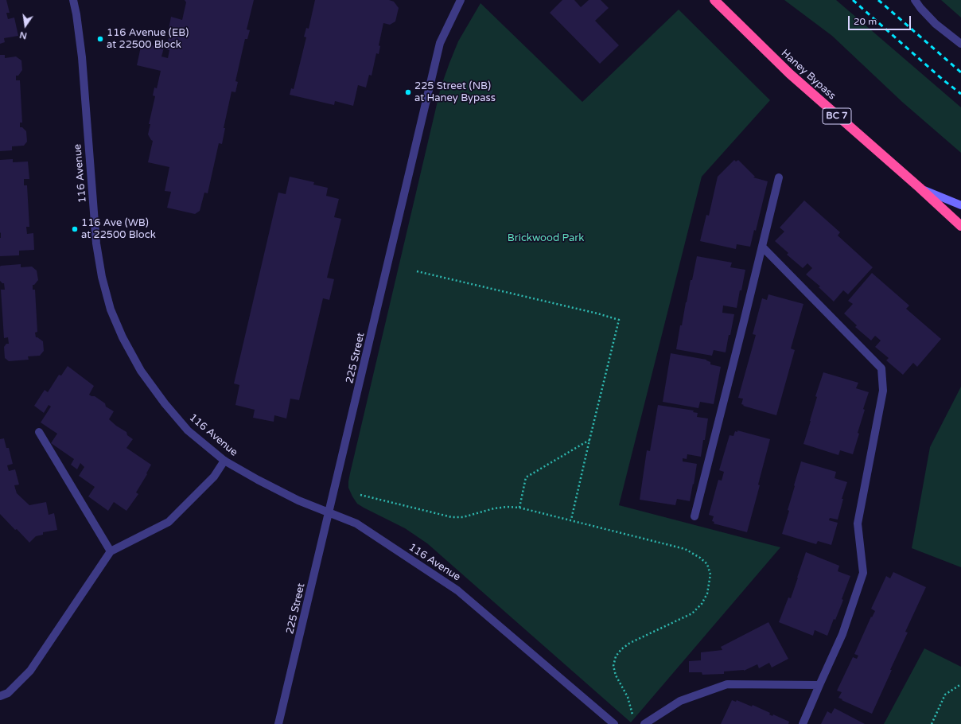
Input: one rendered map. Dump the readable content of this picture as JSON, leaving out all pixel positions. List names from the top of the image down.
{
  "streets": {
    "highway": ["Haney Bypass", "BC 7"],
    "street": ["116 Avenue", "225 Street"]
  },
  "crossings": [
    ["116 Avenue", "225 Street"]
  ],
  "parks": ["Brickwood Park"],
  "places": ["116 Avenue (EB) at 22500 Block", "225 Street (NB) at Haney Bypass", "116 Ave (WB) at 22500 Block"],
  "scale_bar": "20 m",
  "north": "bottom"
}
